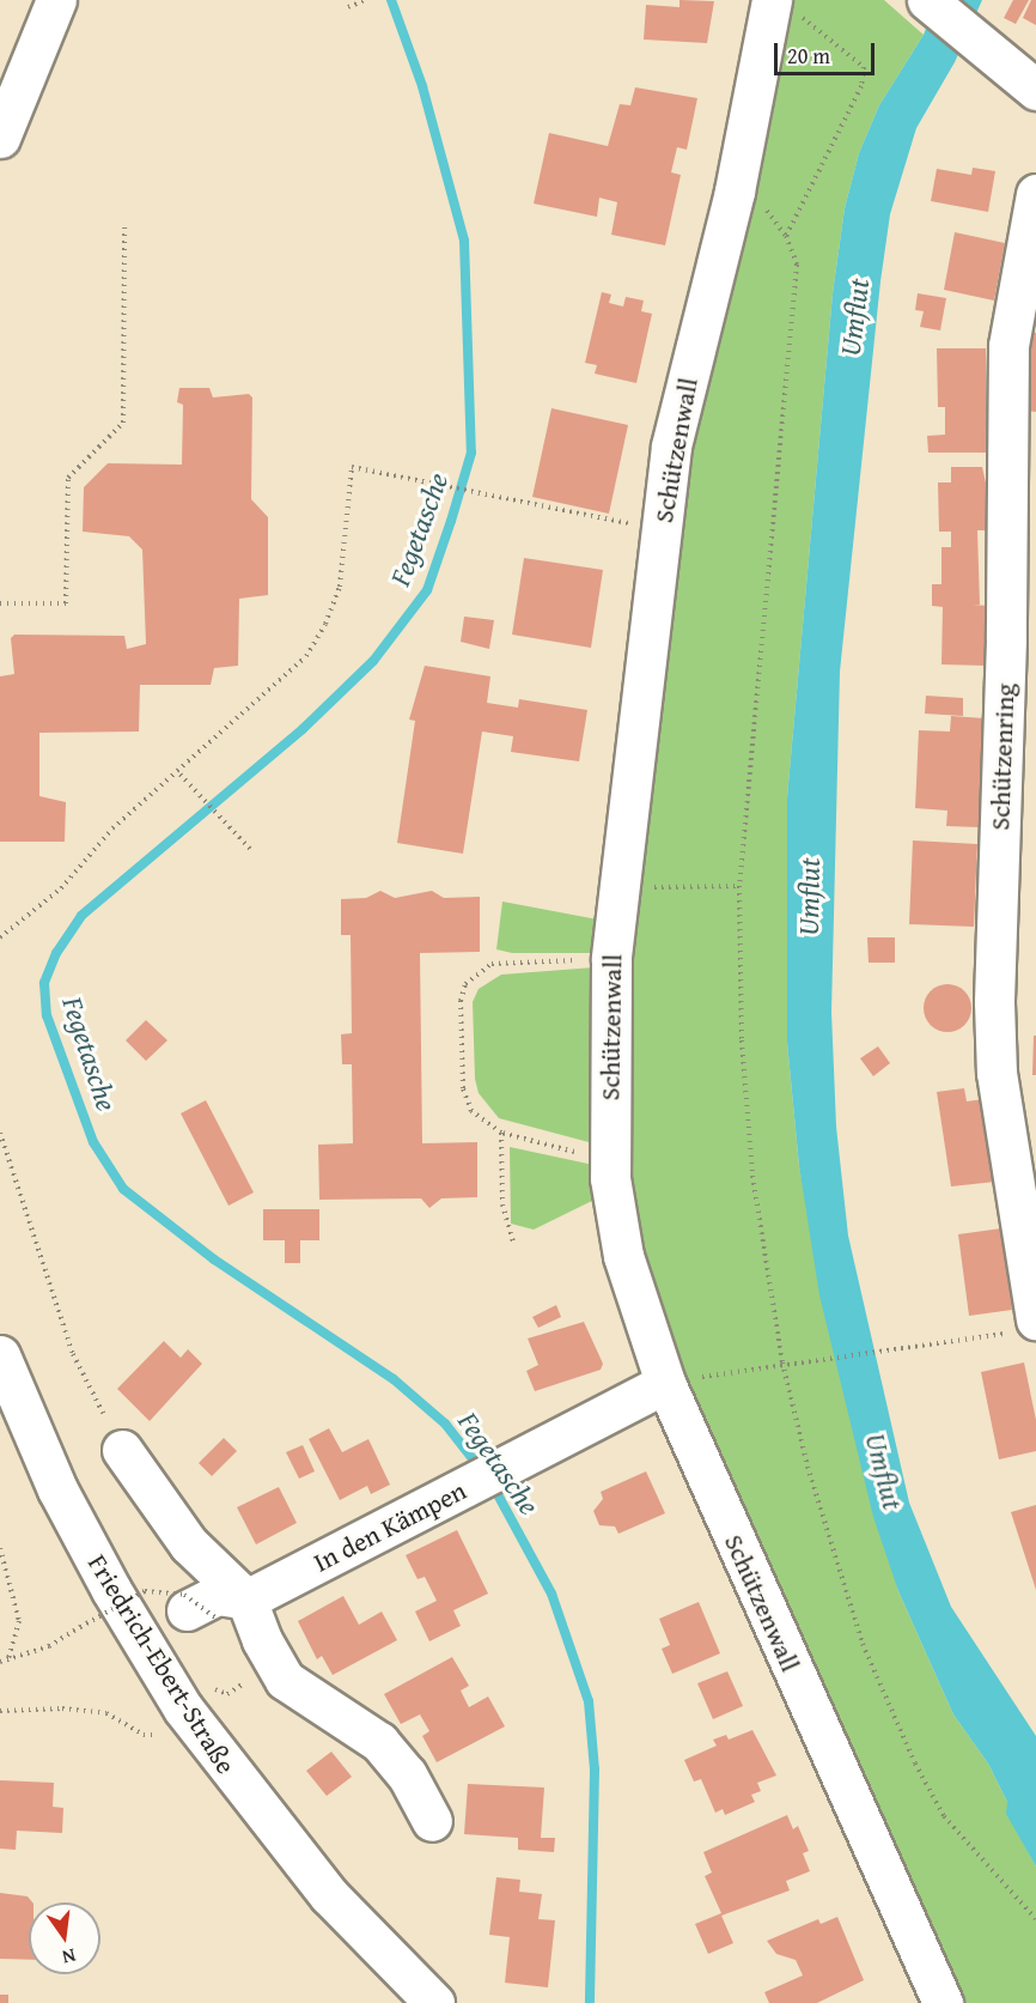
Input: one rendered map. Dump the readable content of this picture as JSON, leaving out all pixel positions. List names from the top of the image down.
{
  "streets": {
    "street": [
      "Schützenwall",
      "Schützenring",
      "In den Kämpen",
      "Friedrich-Ebert-Straße"
    ]
  },
  "crossings": [
    ["Schützenwall", "In den Kämpen"]
  ],
  "water": ["Umflut", "Fegetasche"],
  "scale_bar": "20 m",
  "north": "bottom"
}
